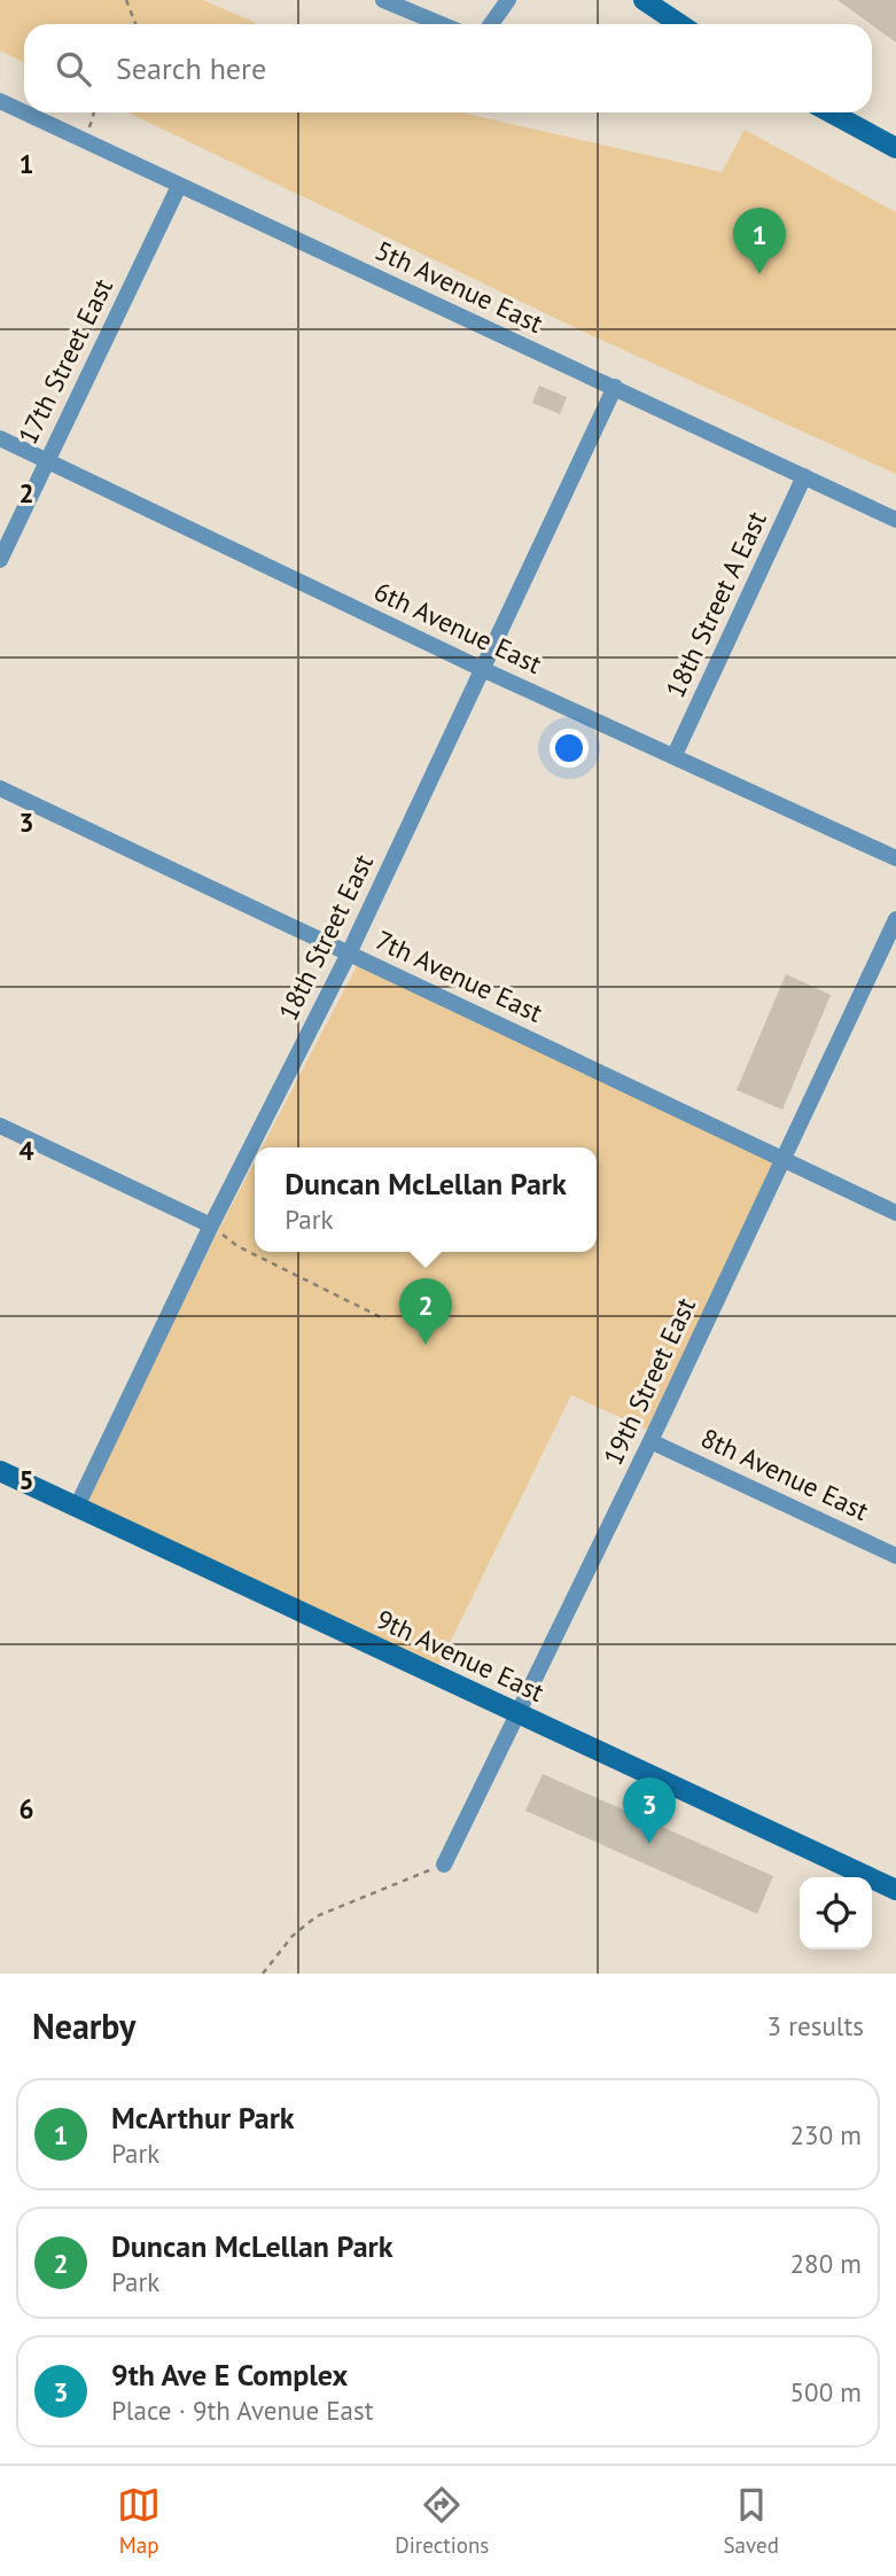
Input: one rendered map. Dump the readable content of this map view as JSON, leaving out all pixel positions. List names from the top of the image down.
{
  "streets": {
    "street": [
      "5th Avenue East",
      "17th Street East",
      "18th Street A East",
      "6th Avenue East",
      "18th Street East",
      "7th Avenue East",
      "19th Street East",
      "8th Avenue East",
      "9th Avenue East"
    ]
  },
  "crossings": [
    ["5th Avenue East", "17th Street East"],
    ["5th Avenue East", "18th Street A East"],
    ["5th Avenue East", "18th Street East"],
    ["17th Street East", "6th Avenue East"],
    ["18th Street A East", "6th Avenue East"],
    ["6th Avenue East", "18th Street East"],
    ["18th Street East", "7th Avenue East"],
    ["18th Street East", "9th Avenue East"],
    ["7th Avenue East", "19th Street East"],
    ["19th Street East", "8th Avenue East"],
    ["19th Street East", "9th Avenue East"]
  ],
  "page": {
    "search": "Search here",
    "pins": ["1", "2", "3"],
    "popup": ["Duncan McLellan Park", "Park"],
    "heading": ["Nearby", "3 results"],
    "list": [
      {
        "mark": "1",
        "name": "McArthur Park",
        "note": "Park",
        "value": "230 m"
      },
      {
        "mark": "2",
        "name": "Duncan McLellan Park",
        "note": "Park",
        "value": "280 m"
      },
      {
        "mark": "3",
        "name": "9th Ave E Complex",
        "note": "Place · 9th Avenue East",
        "value": "500 m"
      }
    ],
    "nav": ["Map", "Directions", "Saved"]
  },
  "grid": {
    "rows": [
      "1",
      "2",
      "3",
      "4",
      "5",
      "6"
    ]
  }
}
